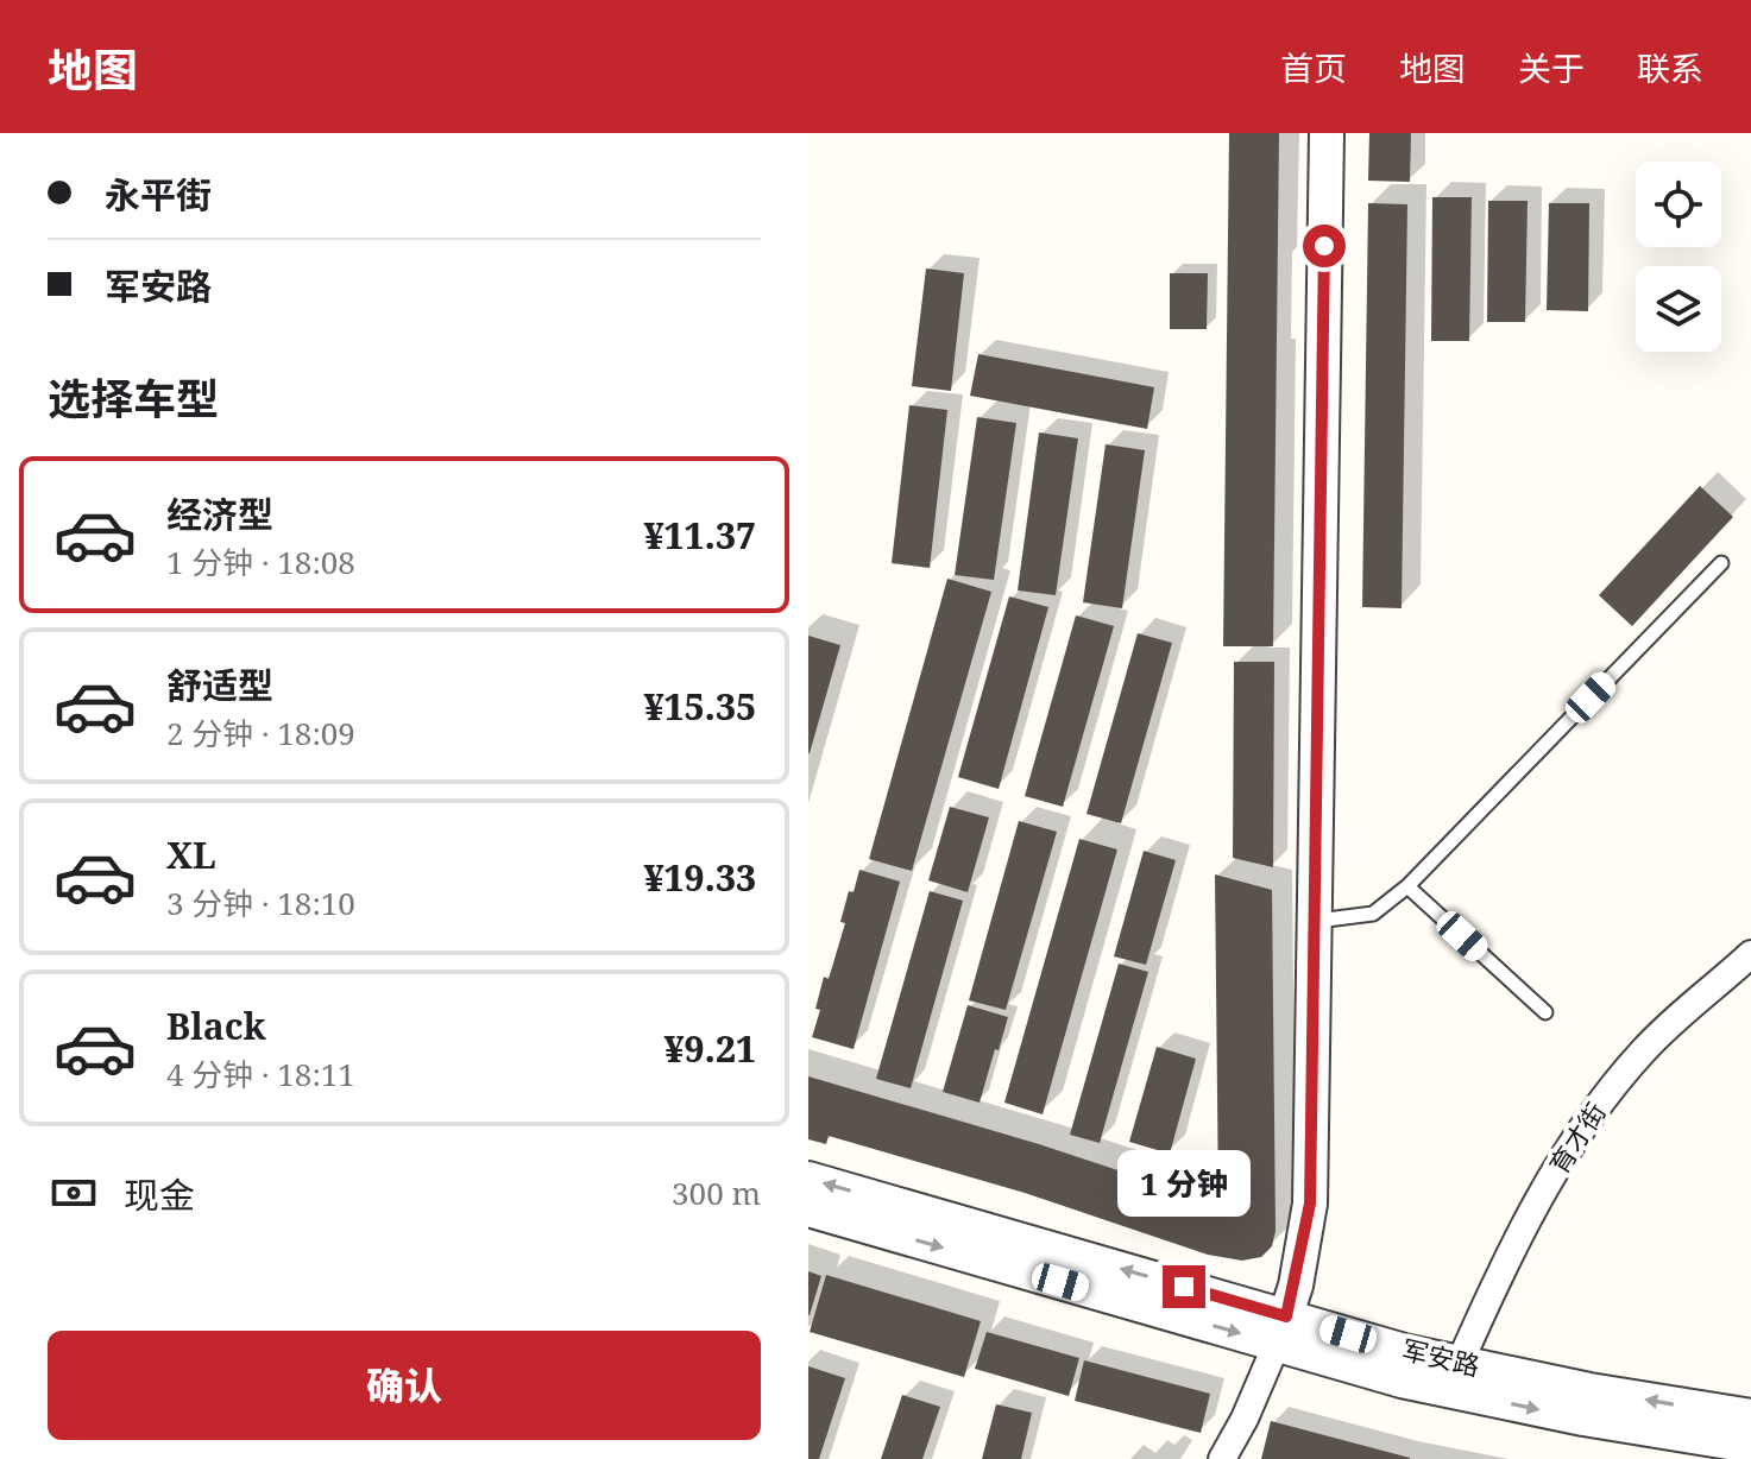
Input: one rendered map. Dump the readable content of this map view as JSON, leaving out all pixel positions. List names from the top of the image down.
{
  "streets": {
    "street": ["育才街", "军安路"]
  },
  "crossings": [
    ["育才街", "军安路"]
  ],
  "page": {
    "header": "地图",
    "nav": [
      "首页",
      "地图",
      "关于",
      "联系"
    ],
    "banner": ["永平街", "军安路"],
    "heading": "选择车型",
    "list": [
      {
        "name": "经济型",
        "note": "1 分钟 · 18:08",
        "value": "¥11.37"
      },
      {
        "name": "舒适型",
        "note": "2 分钟 · 18:09",
        "value": "¥15.35"
      },
      {
        "name": "XL",
        "note": "3 分钟 · 18:10",
        "value": "¥19.33"
      },
      {
        "name": "Black",
        "note": "4 分钟 · 18:11",
        "value": "¥9.21"
      }
    ],
    "pay": ["现金", "300 m"],
    "bubble": "1 分钟",
    "buttons": "确认"
  }
}
